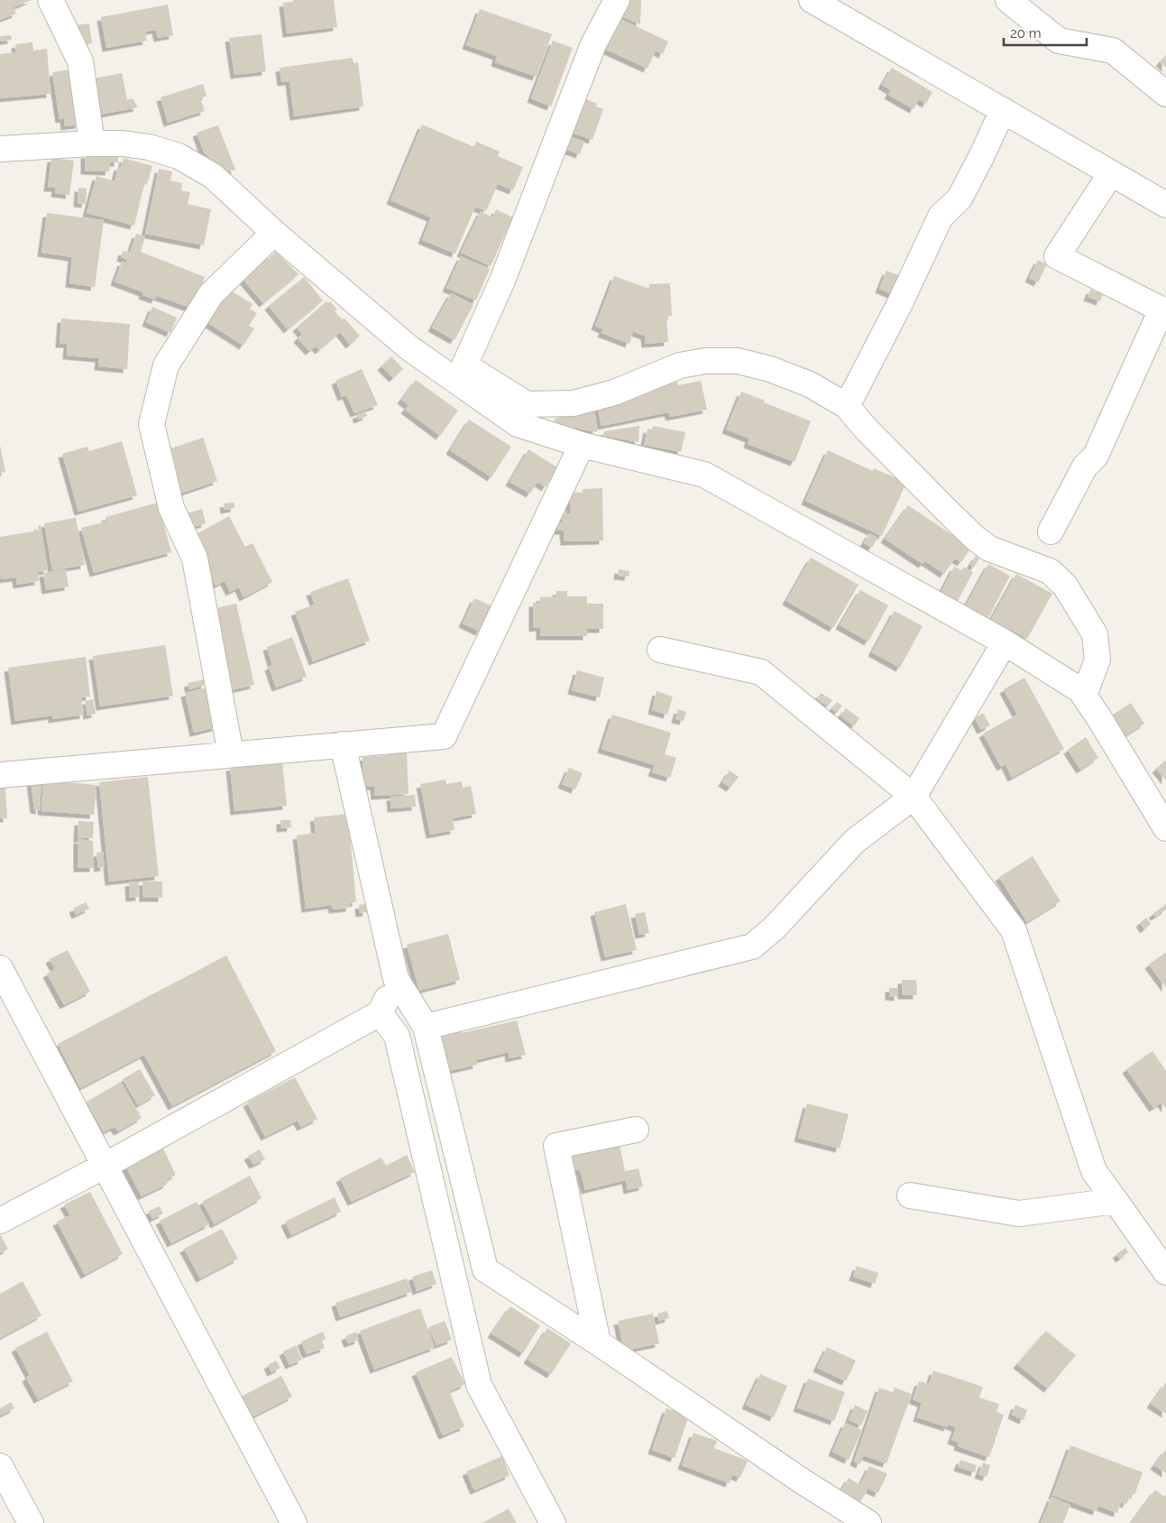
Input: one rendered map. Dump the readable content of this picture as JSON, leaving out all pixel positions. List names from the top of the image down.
{
  "scale_bar": "20 m"
}
